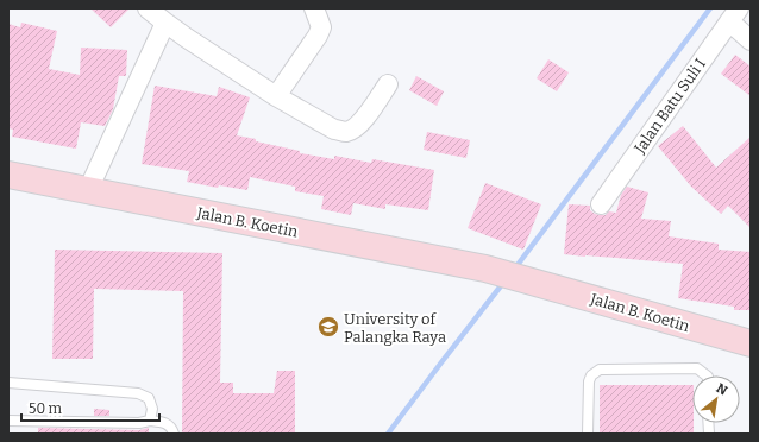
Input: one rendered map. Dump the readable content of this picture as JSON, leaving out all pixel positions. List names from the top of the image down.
{
  "streets": {
    "street": ["Jalan Batu Suli I", "Jalan B. Koetin"]
  },
  "places": {
    "school or university": ["University of Palangka Raya"]
  },
  "scale_bar": "50 m",
  "north": "top right"
}
